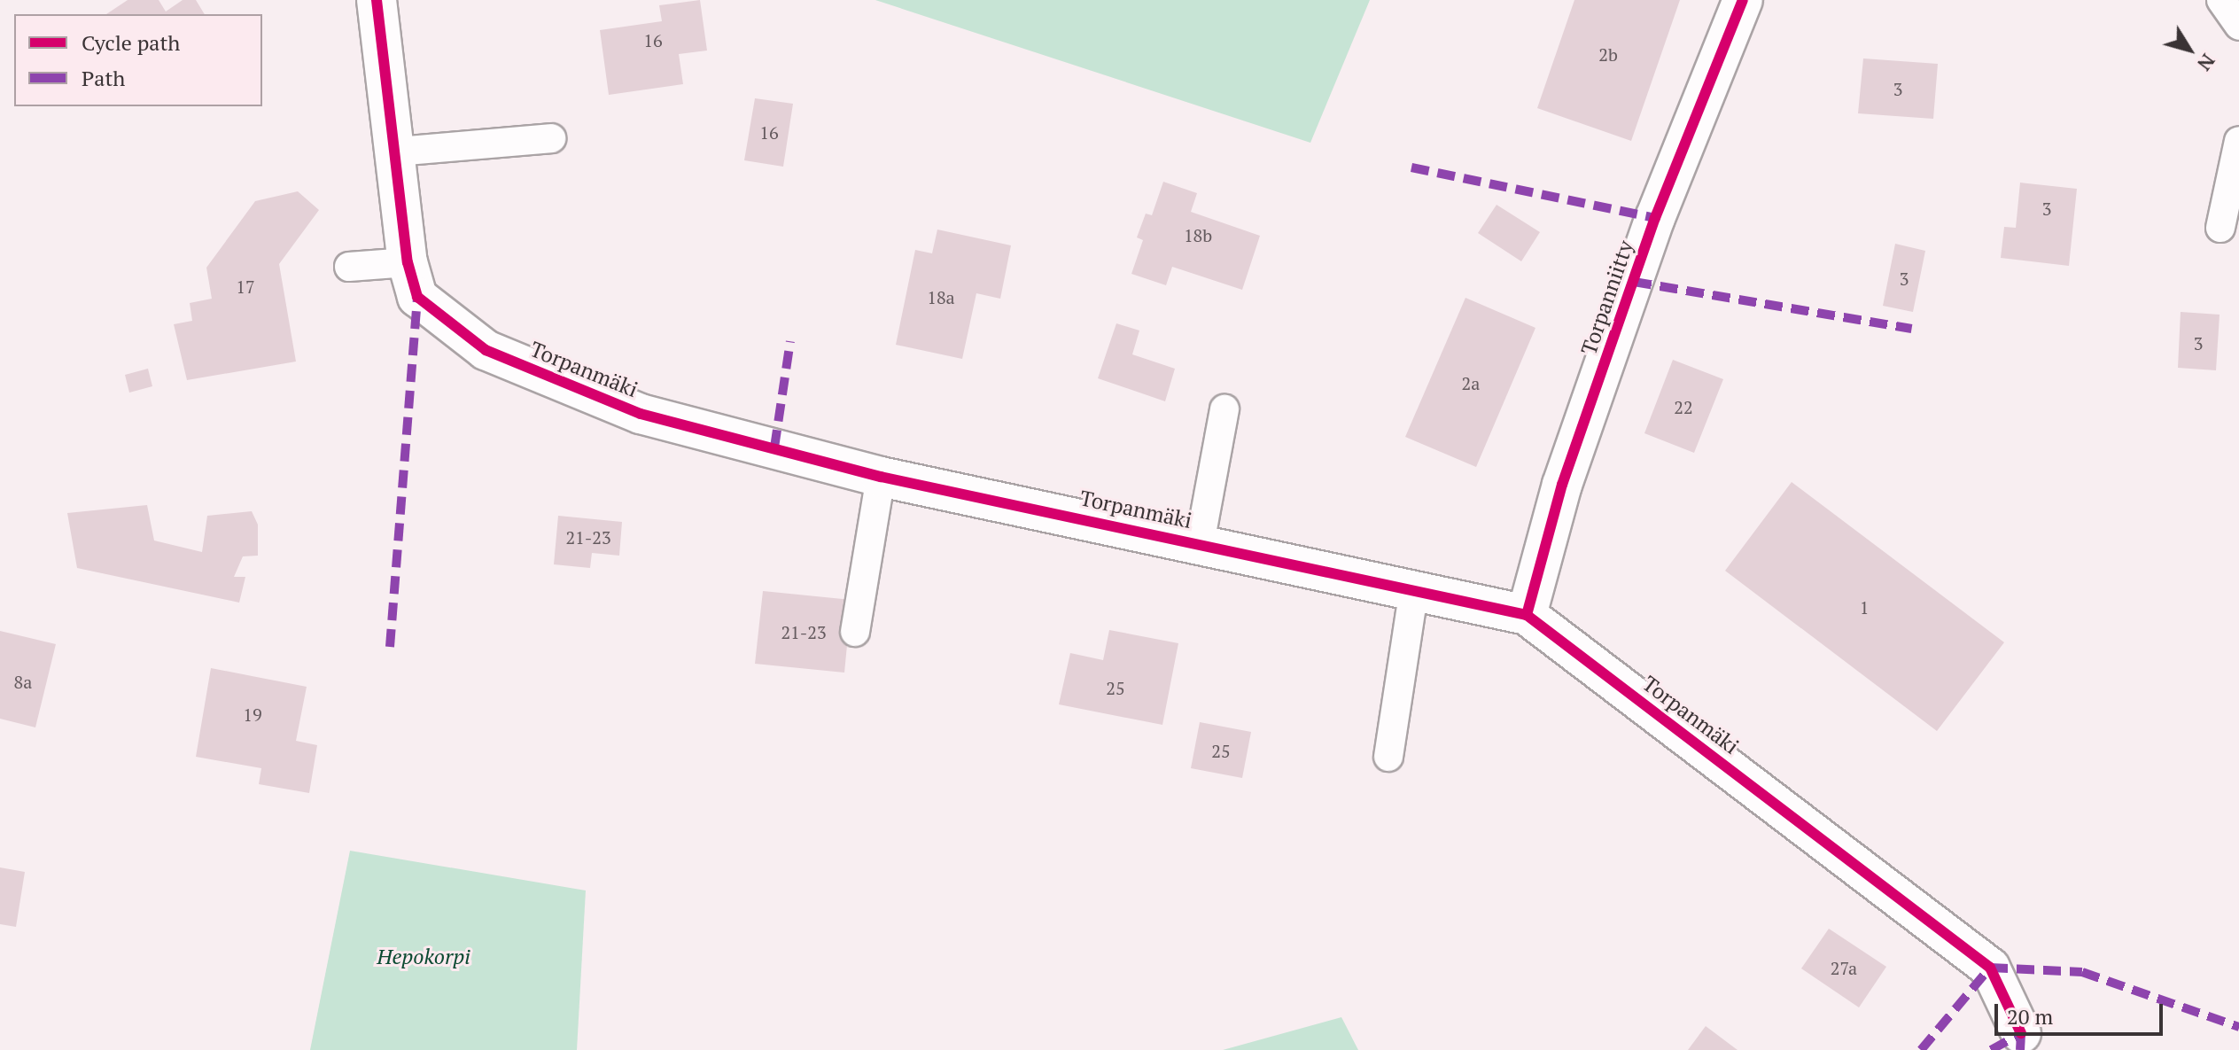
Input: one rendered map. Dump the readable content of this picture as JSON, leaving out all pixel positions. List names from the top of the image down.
{
  "streets": {
    "street": ["Torpanniitty", "Torpanmäki"]
  },
  "crossings": [
    ["Torpanniitty", "Torpanmäki"]
  ],
  "parks": ["Hepokorpi"],
  "house_numbers": [
    "16",
    "2b",
    "3",
    "16",
    "3",
    "18b",
    "3",
    "17",
    "18a",
    "3",
    "2a",
    "22",
    "21-23",
    "1",
    "21-23",
    "8a",
    "25",
    "19",
    "25",
    "27a"
  ],
  "legend": ["Cycle path", "Path"],
  "scale_bar": "20 m",
  "north": "bottom right"
}
